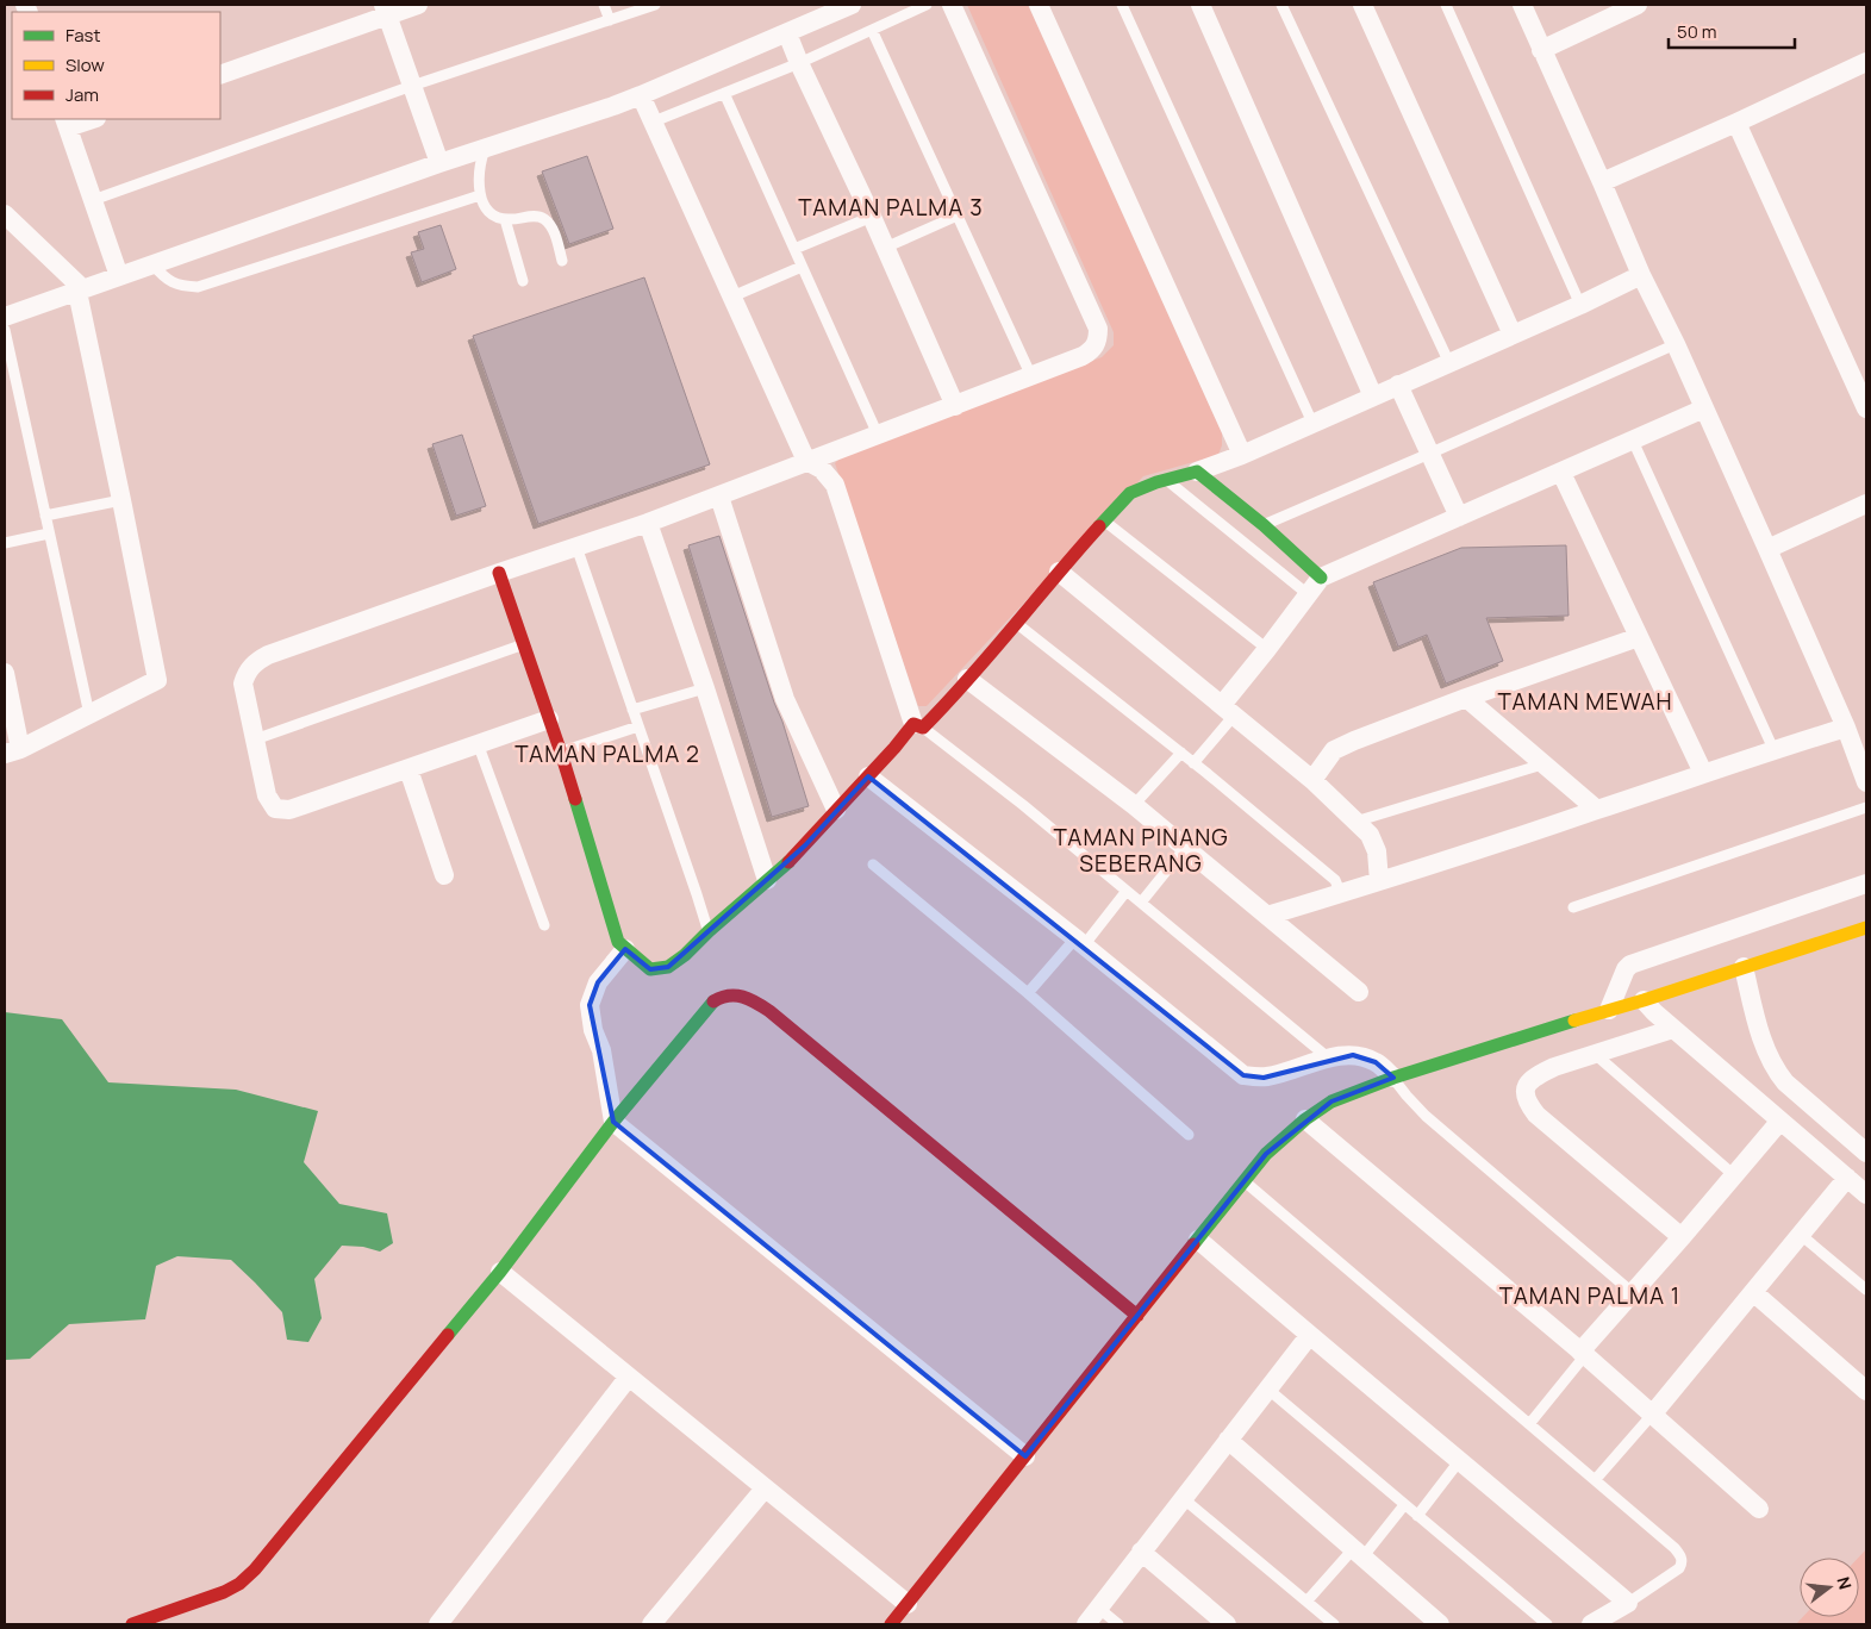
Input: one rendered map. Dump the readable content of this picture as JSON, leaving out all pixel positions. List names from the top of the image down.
{
  "districts": [
    "TAMAN PALMA 3",
    "TAMAN MEWAH",
    "TAMAN PALMA 2",
    "TAMAN PINANG SEBERANG",
    "TAMAN PALMA 1"
  ],
  "legend": ["Fast", "Slow", "Jam"],
  "scale_bar": "50 m",
  "north": "right"
}
